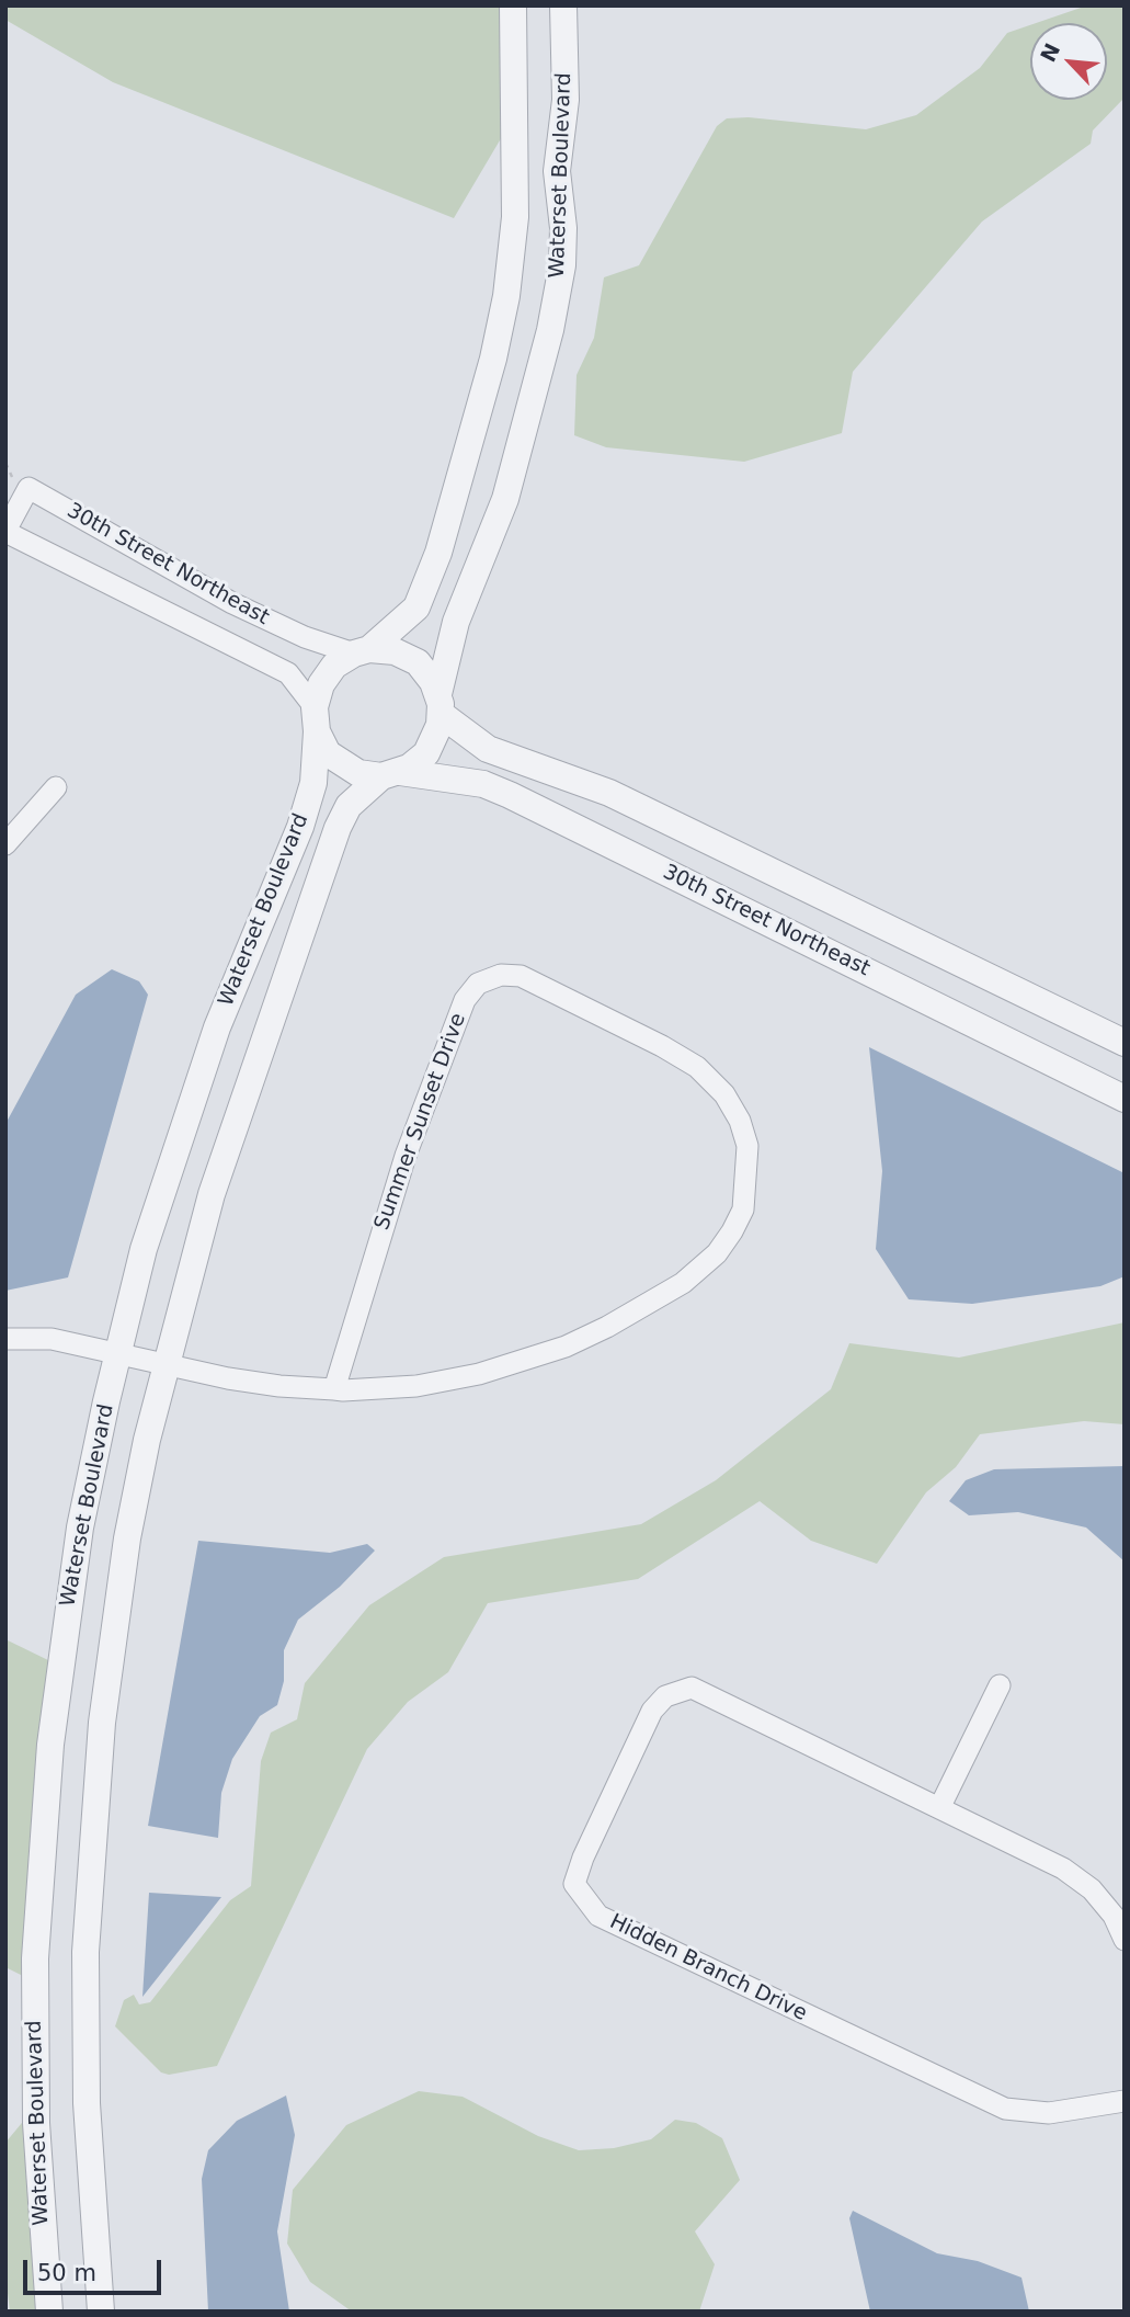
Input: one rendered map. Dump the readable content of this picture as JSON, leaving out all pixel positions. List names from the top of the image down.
{
  "streets": {
    "street": [
      "Waterset Boulevard",
      "30th Street Northeast",
      "Summer Sunset Drive",
      "Hidden Branch Drive"
    ]
  },
  "crossings": [
    ["Waterset Boulevard", "30th Street Northeast"],
    ["Waterset Boulevard", "Summer Sunset Drive"]
  ],
  "scale_bar": "50 m",
  "north": "top left"
}
